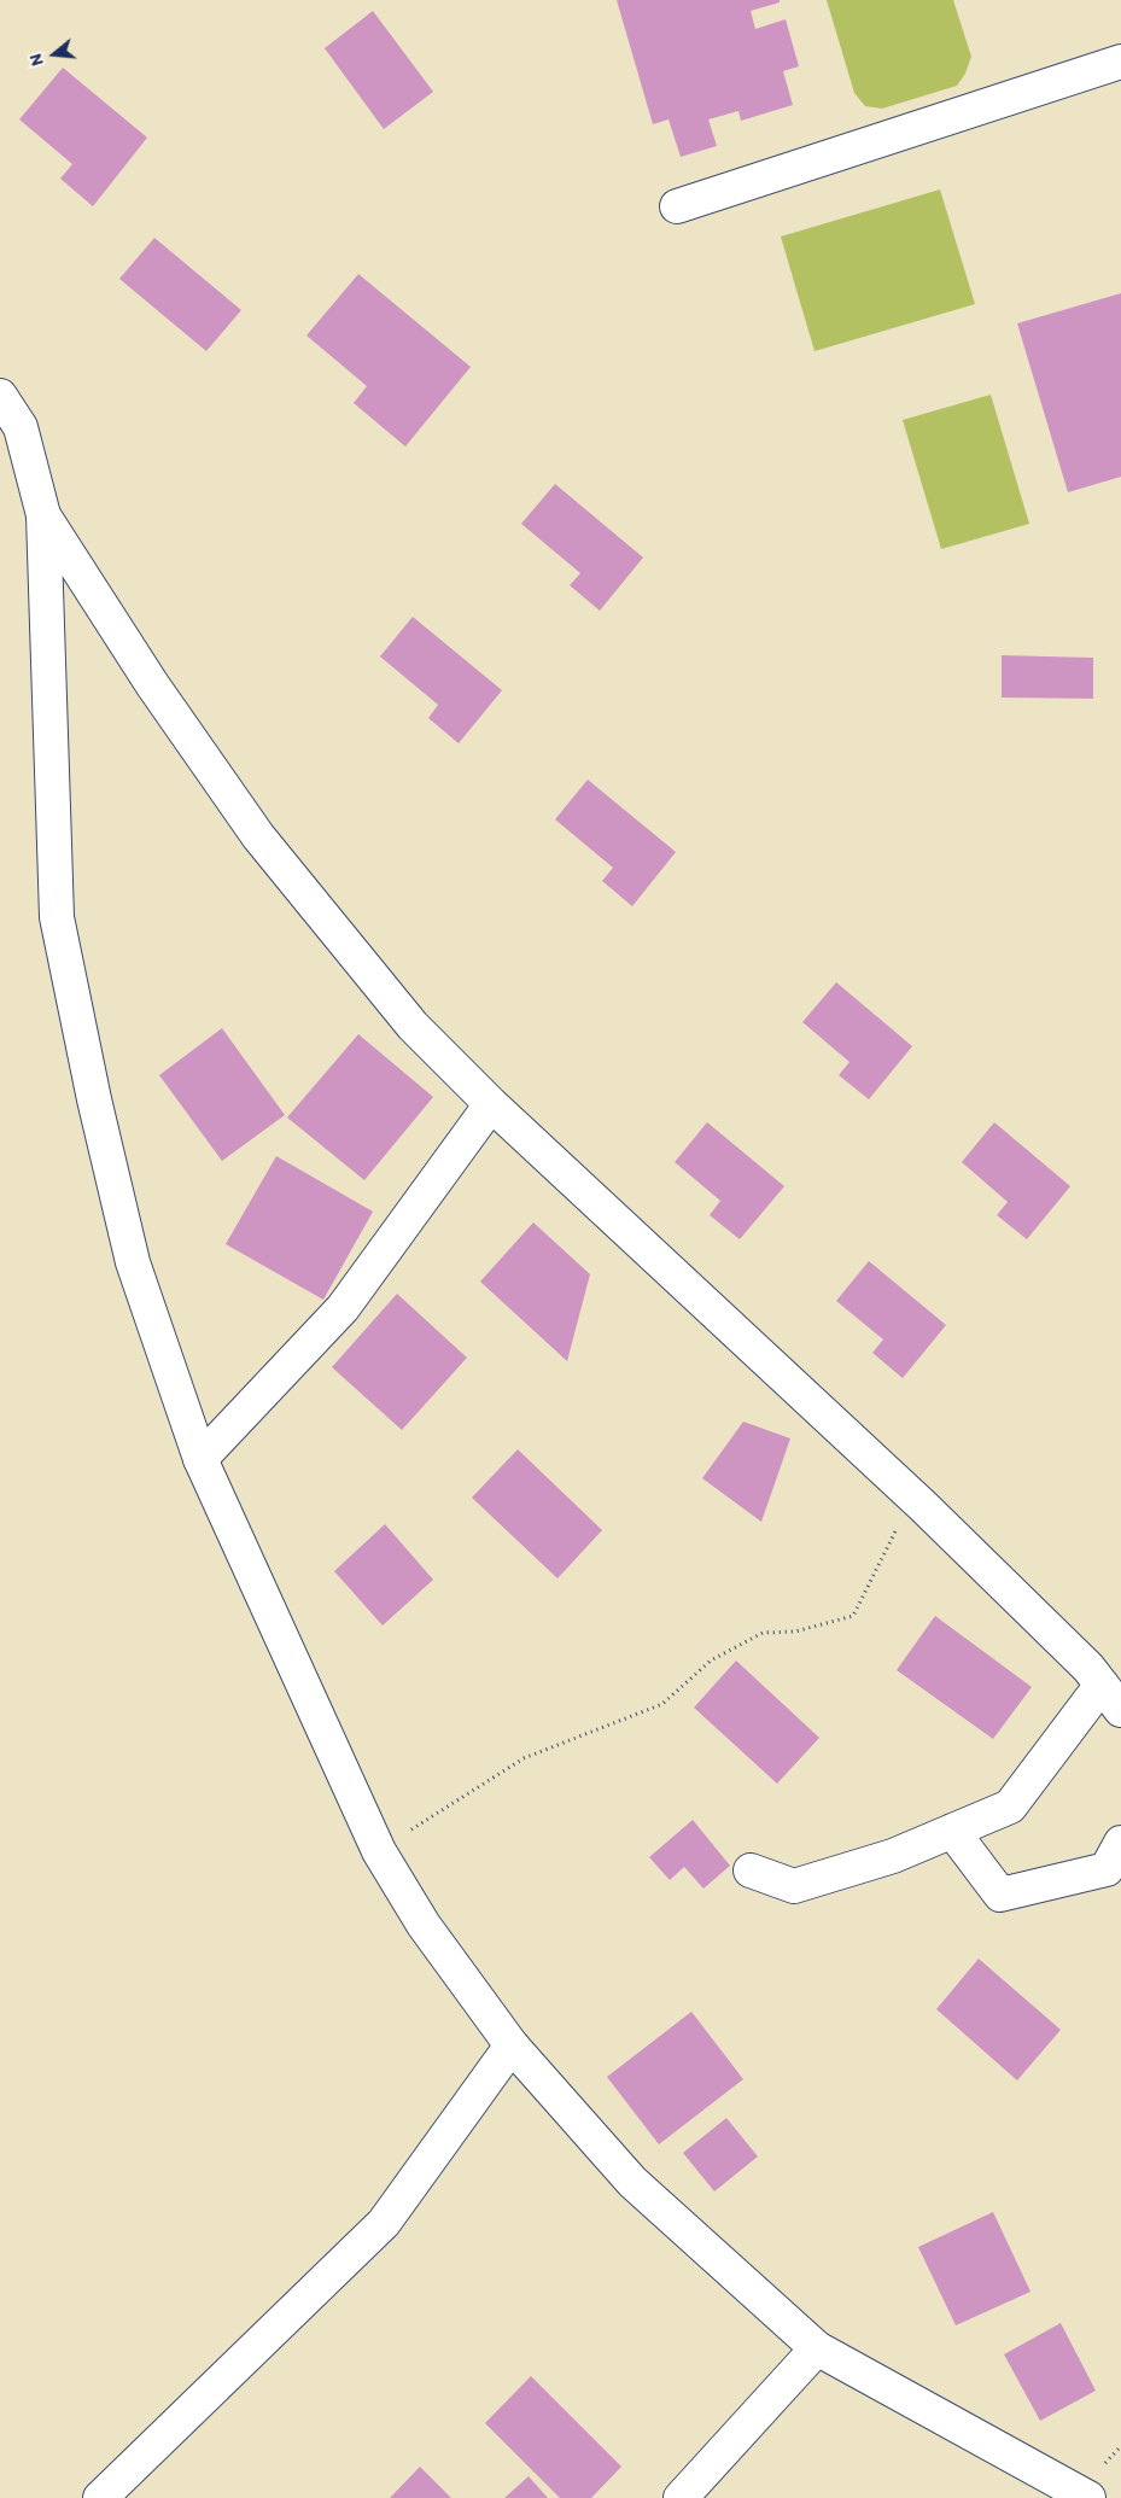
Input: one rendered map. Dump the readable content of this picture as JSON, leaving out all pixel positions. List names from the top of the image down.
{
  "north": "left"
}
